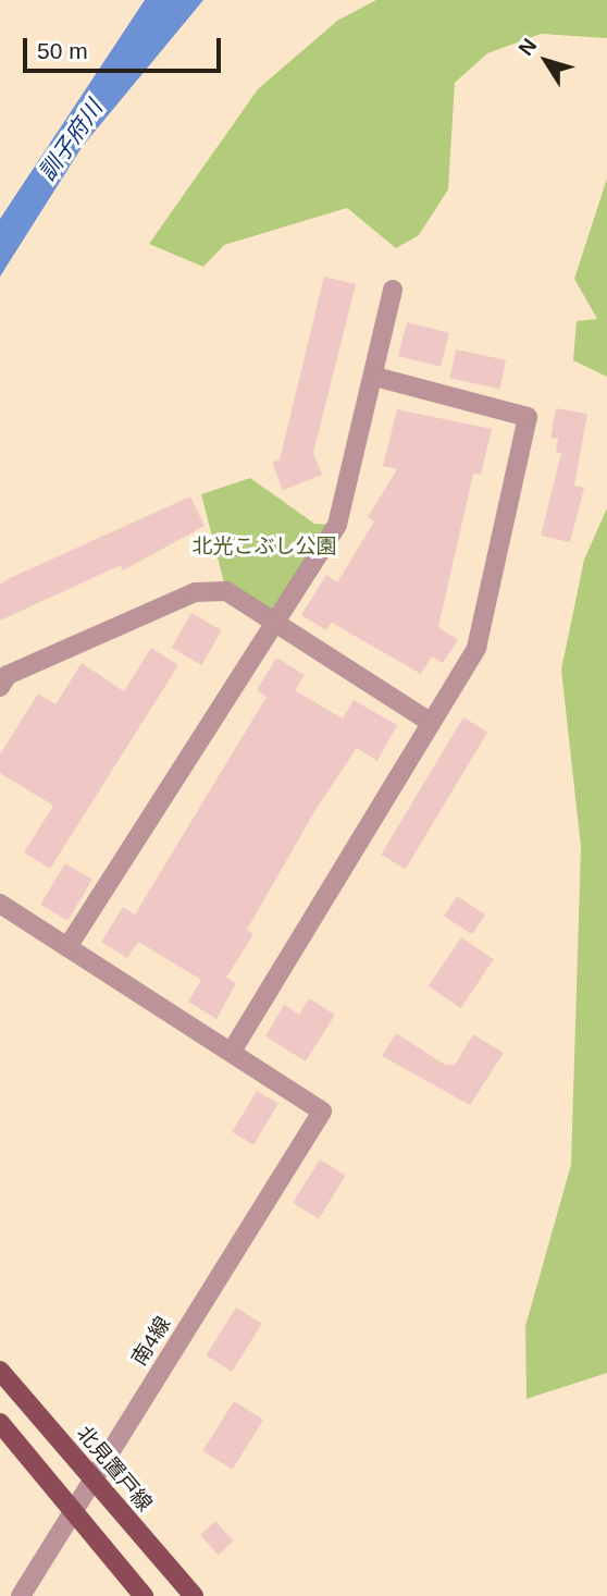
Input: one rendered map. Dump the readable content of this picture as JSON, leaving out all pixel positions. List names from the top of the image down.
{
  "streets": {
    "main road": ["北見置戸線"],
    "street": ["南4線"]
  },
  "crossings": [
    ["南4線", "北見置戸線"]
  ],
  "water": ["訓子府川"],
  "parks": ["北光こぶし公園"],
  "scale_bar": "50 m",
  "north": "top left"
}
